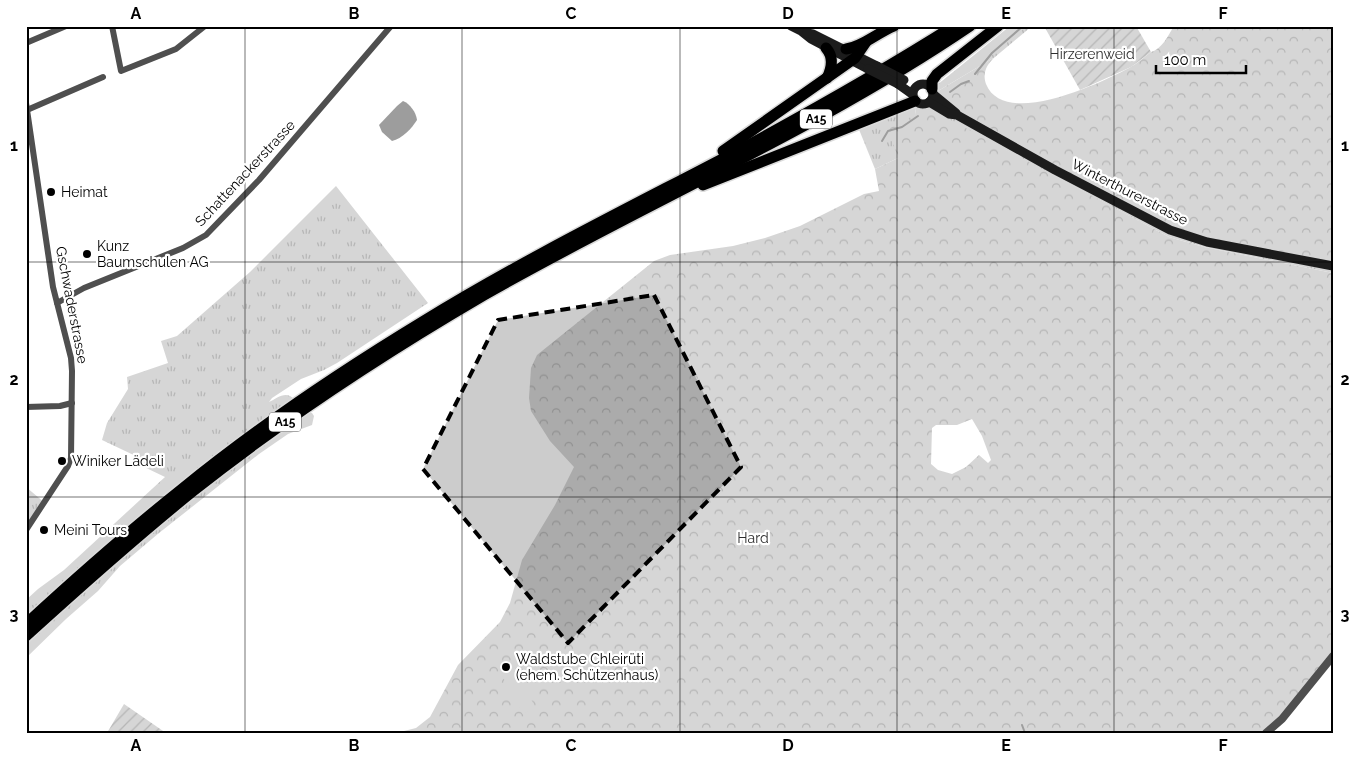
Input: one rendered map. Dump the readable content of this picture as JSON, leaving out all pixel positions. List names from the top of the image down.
{
  "streets": {
    "highway": ["A15"],
    "main road": ["Winterthurerstrasse"],
    "street": ["Schattenackerstrasse", "Gschwaderstrasse"]
  },
  "crossings": [
    ["Schattenackerstrasse", "Gschwaderstrasse"]
  ],
  "parks": ["Hirzerenweid", "Hard"],
  "places": [
    "Heimat",
    "Kunz Baumschulen AG",
    "Winiker Lädeli",
    "Meini Tours",
    "Waldstube Chleirüti (ehem. Schützenhaus)"
  ],
  "scale_bar": "100 m",
  "grid": {
    "columns": [
      "A",
      "B",
      "C",
      "D",
      "E",
      "F"
    ],
    "rows": ["1", "2", "3"]
  }
}
